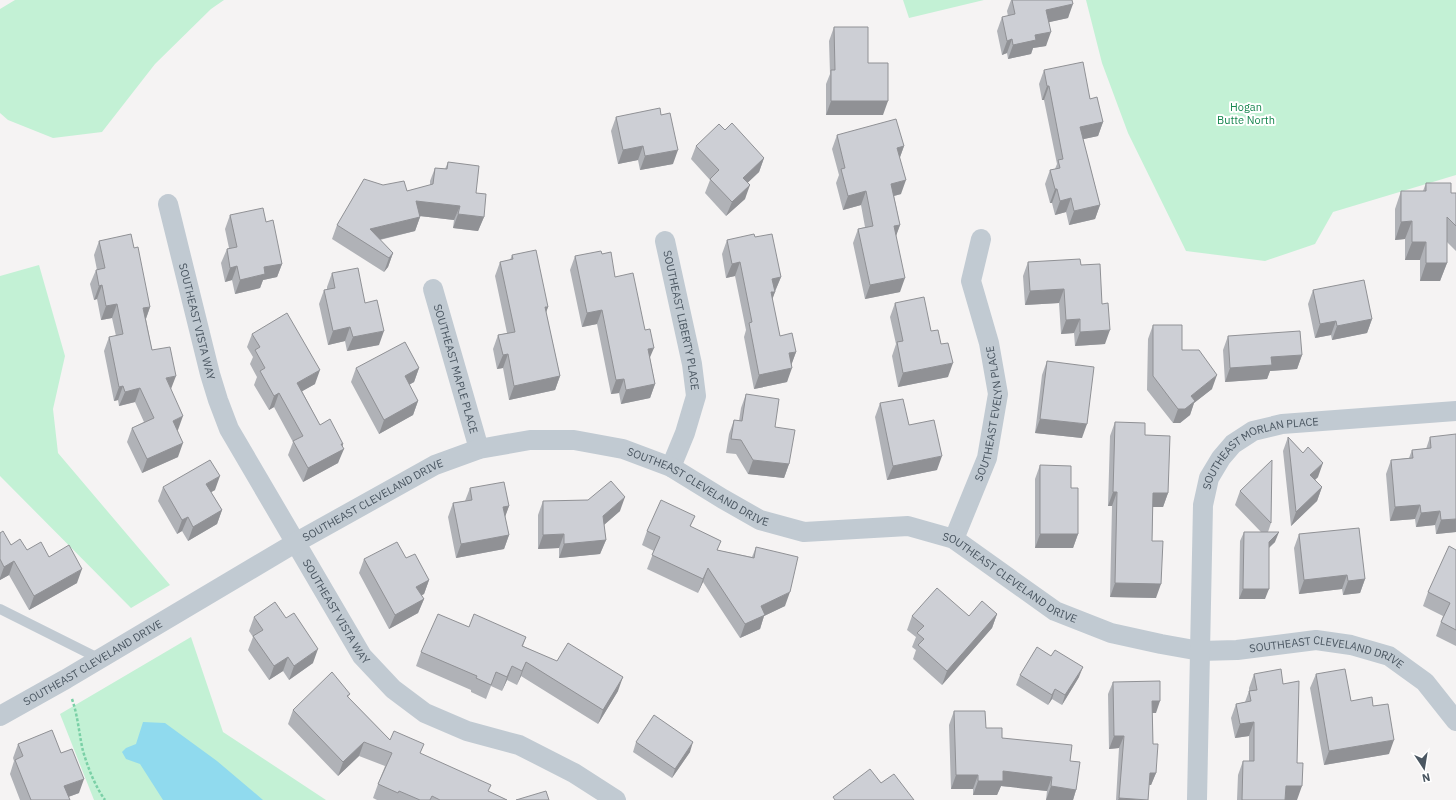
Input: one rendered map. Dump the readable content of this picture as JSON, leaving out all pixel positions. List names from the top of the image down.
{
  "streets": {
    "street": [
      "SOUTHEAST LIBERTY PLACE",
      "SOUTHEAST VISTA WAY",
      "SOUTHEAST MAPLE PLACE",
      "SOUTHEAST EVELYN PLACE",
      "SOUTHEAST MORLAN PLACE",
      "SOUTHEAST CLEVELAND DRIVE"
    ]
  },
  "crossings": [
    ["SOUTHEAST LIBERTY PLACE", "SOUTHEAST CLEVELAND DRIVE"],
    ["SOUTHEAST VISTA WAY", "SOUTHEAST CLEVELAND DRIVE"],
    ["SOUTHEAST MAPLE PLACE", "SOUTHEAST CLEVELAND DRIVE"],
    ["SOUTHEAST EVELYN PLACE", "SOUTHEAST CLEVELAND DRIVE"],
    ["SOUTHEAST MORLAN PLACE", "SOUTHEAST CLEVELAND DRIVE"]
  ],
  "parks": ["Hogan Butte North"],
  "north": "bottom"
}
